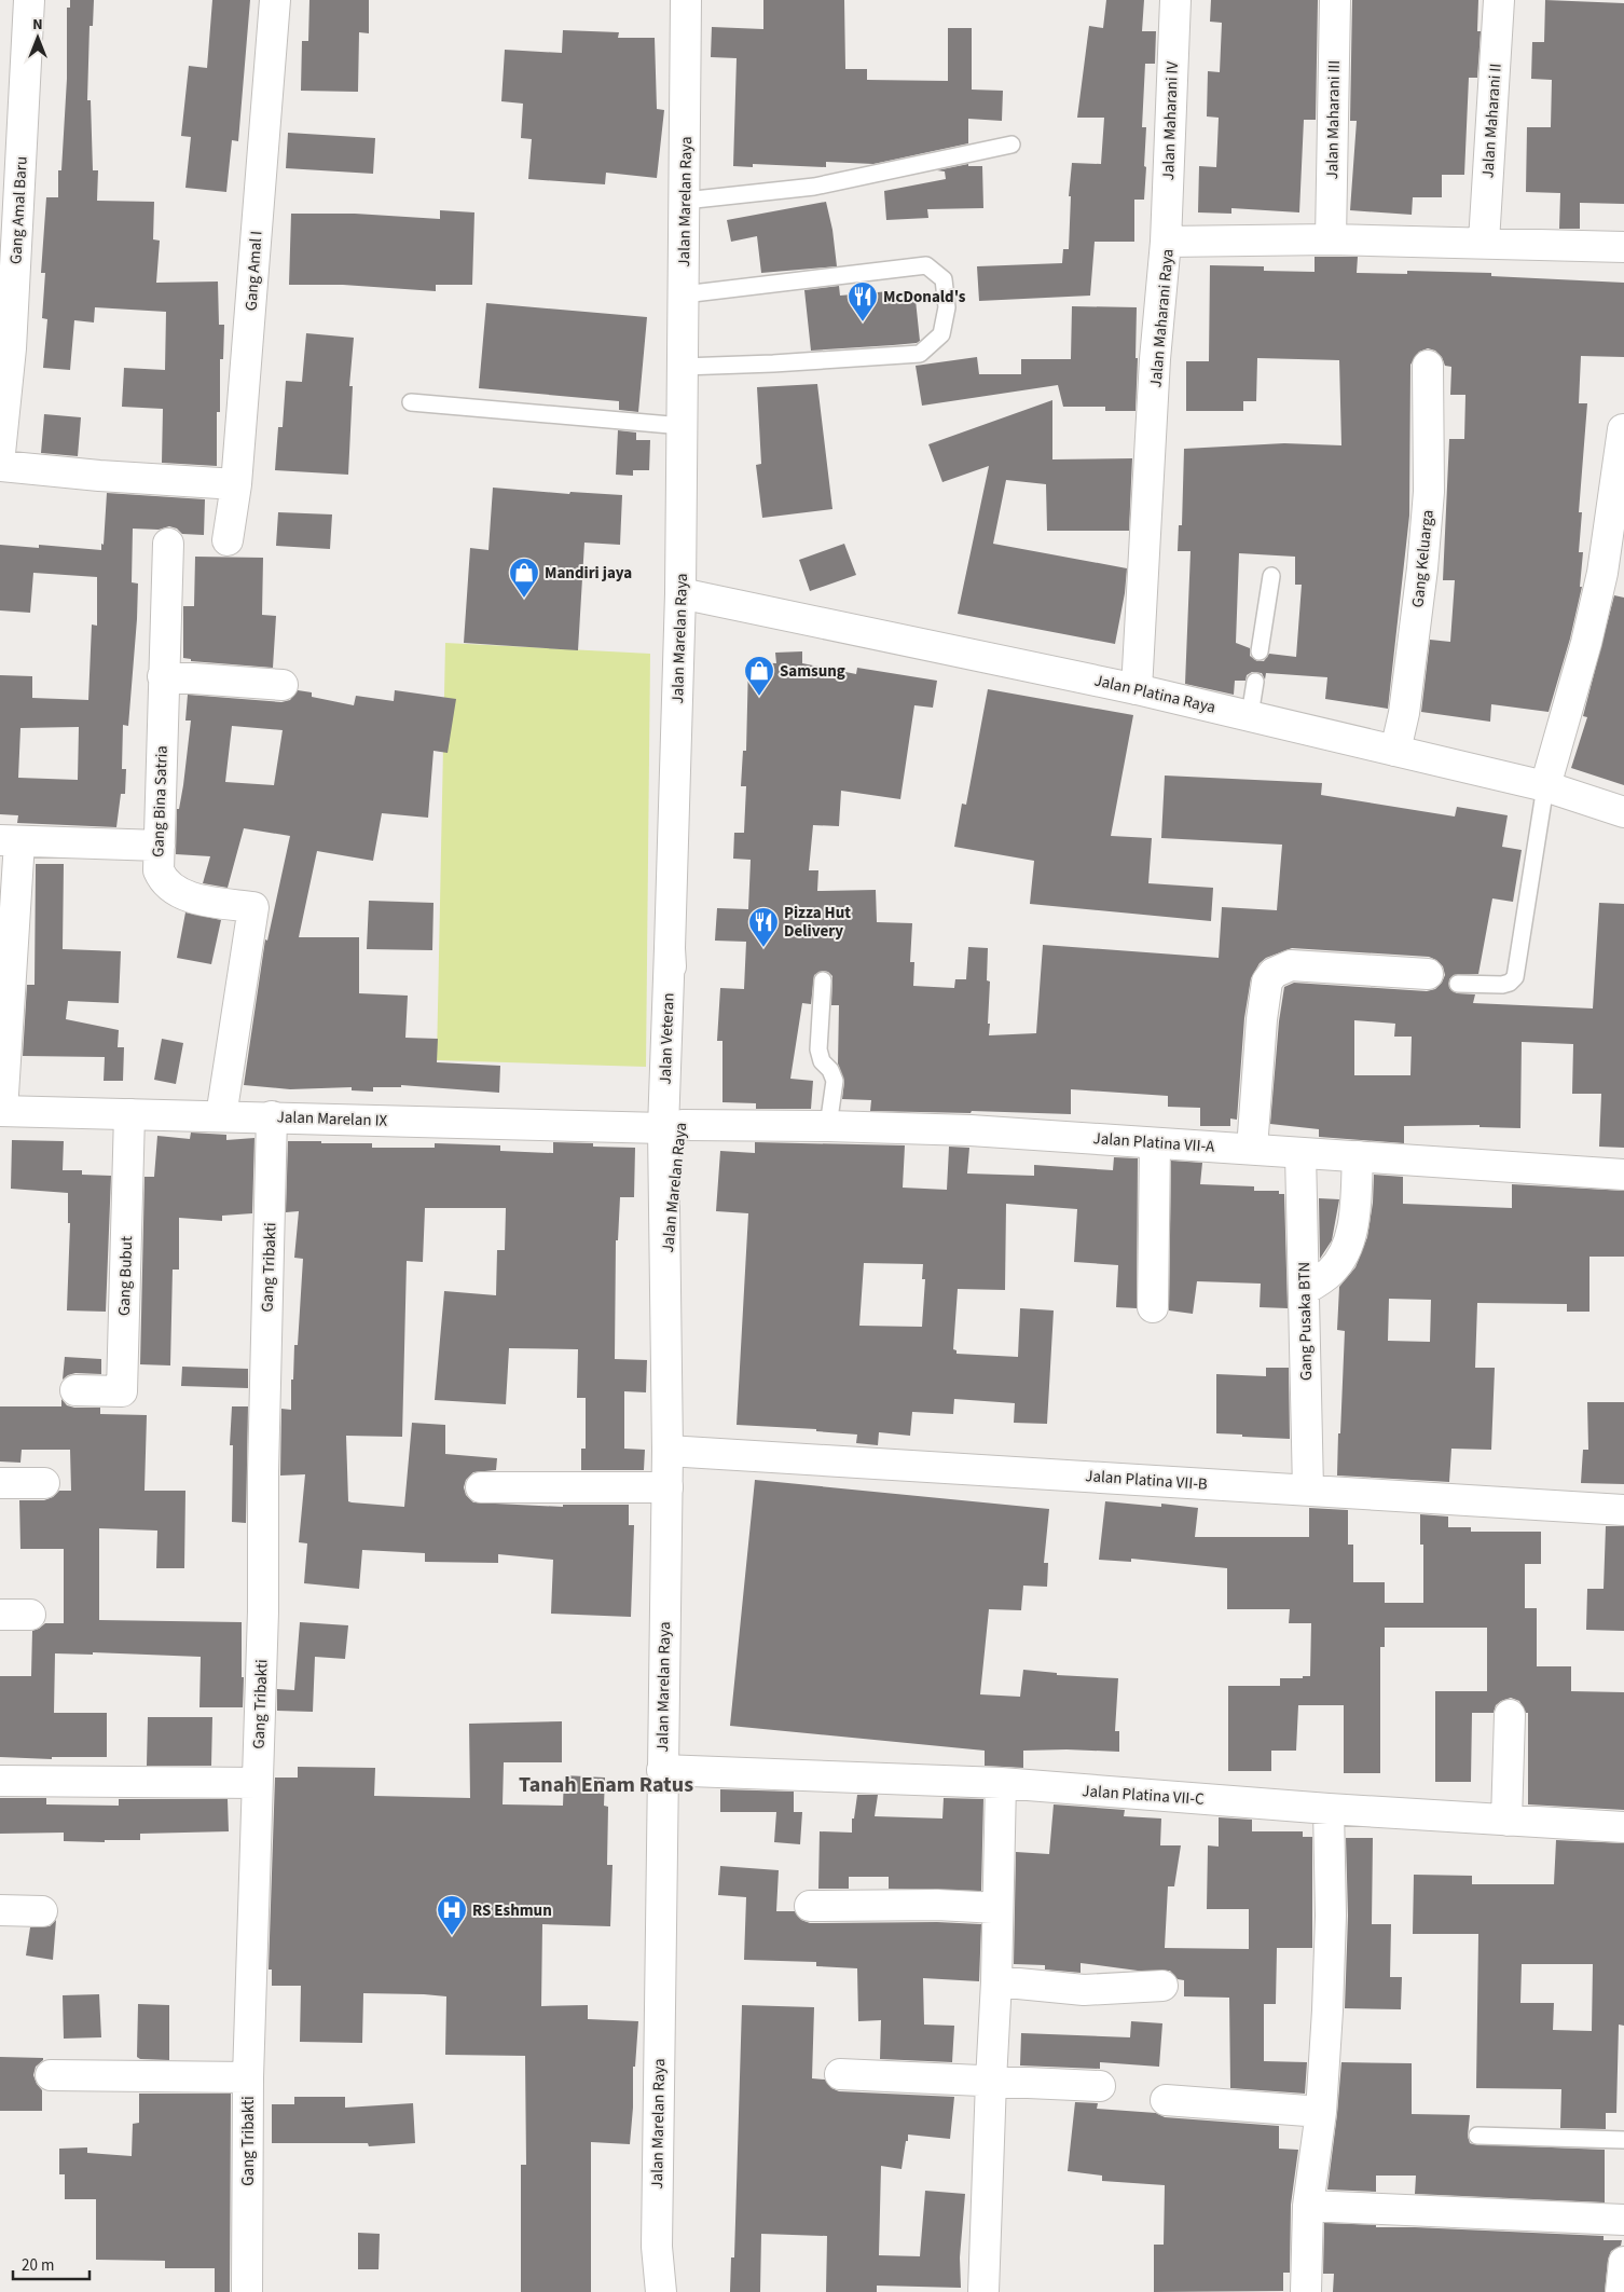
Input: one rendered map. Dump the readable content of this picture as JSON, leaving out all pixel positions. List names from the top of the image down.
{
  "streets": {
    "street": [
      "Jalan Maharani III",
      "Jalan Maharani IV",
      "Jalan Maharani II",
      "Jalan Marelan Raya",
      "Gang Amal Baru",
      "Gang Amal I",
      "Jalan Maharani Raya",
      "Gang Keluarga",
      "Jalan Platina Raya",
      "Gang Bina Satria",
      "Jalan Marelan IX",
      "Jalan Platina VII-A",
      "Gang Tribakti",
      "Gang Bubut",
      "Gang Pusaka BTN",
      "Jalan Platina VII-B",
      "Jalan Platina VII-C"
    ]
  },
  "crossings": [
    ["Jalan Maharani III", "Jalan Maharani Raya"],
    ["Jalan Maharani IV", "Jalan Maharani Raya"],
    ["Jalan Maharani II", "Jalan Maharani Raya"],
    ["Jalan Marelan Raya", "Jalan Platina Raya"],
    ["Jalan Marelan Raya", "Jalan Marelan IX"],
    ["Jalan Marelan Raya", "Jalan Platina VII-A"],
    ["Jalan Marelan Raya", "Jalan Platina VII-B"],
    ["Jalan Marelan Raya", "Jalan Platina VII-C"],
    ["Jalan Maharani Raya", "Jalan Platina Raya"],
    ["Gang Keluarga", "Jalan Platina Raya"],
    ["Gang Bina Satria", "Jalan Marelan IX"],
    ["Jalan Marelan IX", "Jalan Platina VII-A"],
    ["Jalan Marelan IX", "Gang Tribakti"],
    ["Jalan Marelan IX", "Gang Bubut"],
    ["Jalan Platina VII-A", "Gang Pusaka BTN"],
    ["Gang Pusaka BTN", "Jalan Platina VII-B"]
  ],
  "districts": ["Tanah Enam Ratus"],
  "places": {
    "restaurant": ["McDonald's", "Pizza Hut Delivery"],
    "shop": ["Mandiri jaya", "Samsung"],
    "hospital": ["RS Eshmun"]
  },
  "scale_bar": "20 m",
  "north": "top"
}
